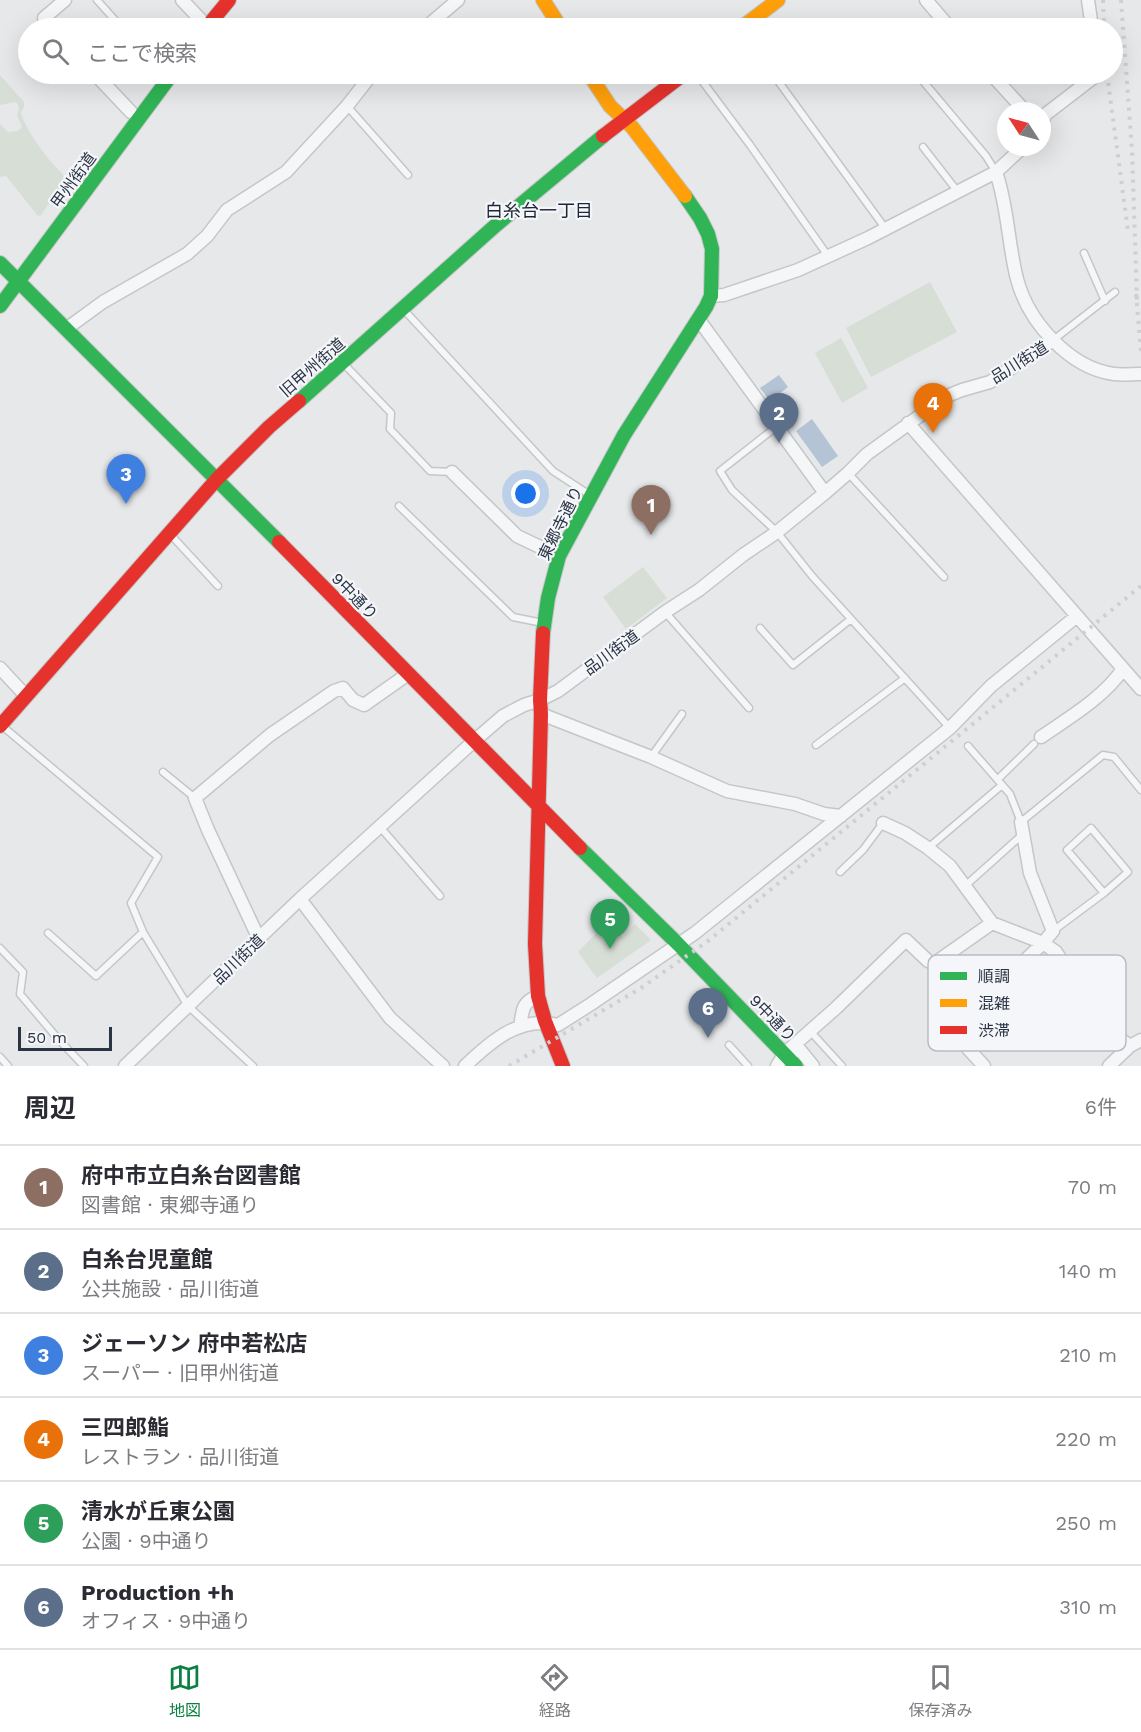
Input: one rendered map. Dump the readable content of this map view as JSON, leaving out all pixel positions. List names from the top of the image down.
{
  "streets": {
    "main road": [
      "甲州街道",
      "旧甲州街道",
      "東郷寺通り",
      "9中通り"
    ],
    "street": ["品川街道"]
  },
  "crossings": [
    ["甲州街道", "9中通り"],
    ["品川街道", "東郷寺通り"],
    ["品川街道", "9中通り"],
    ["旧甲州街道", "東郷寺通り"],
    ["旧甲州街道", "9中通り"],
    ["東郷寺通り", "9中通り"]
  ],
  "districts": ["白糸台一丁目"],
  "legend": ["順調", "混雑", "渋滞"],
  "scale_bar": "50 m",
  "north": "top left",
  "page": {
    "search": "ここで検索",
    "pins": [
      "4",
      "2",
      "3",
      "1",
      "5",
      "6"
    ],
    "scale": "50 m",
    "heading": ["周辺", "6件"],
    "list": [
      {
        "mark": "1",
        "name": "府中市立白糸台図書館",
        "note": "図書館 · 東郷寺通り",
        "value": "70 m"
      },
      {
        "mark": "2",
        "name": "白糸台児童館",
        "note": "公共施設 · 品川街道",
        "value": "140 m"
      },
      {
        "mark": "3",
        "name": "ジェーソン 府中若松店",
        "note": "スーパー · 旧甲州街道",
        "value": "210 m"
      },
      {
        "mark": "4",
        "name": "三四郎鮨",
        "note": "レストラン · 品川街道",
        "value": "220 m"
      },
      {
        "mark": "5",
        "name": "清水が丘東公園",
        "note": "公園 · 9中通り",
        "value": "250 m"
      },
      {
        "mark": "6",
        "name": "Production +h",
        "note": "オフィス · 9中通り",
        "value": "310 m"
      }
    ],
    "nav": ["地図", "経路", "保存済み"]
  }
}
